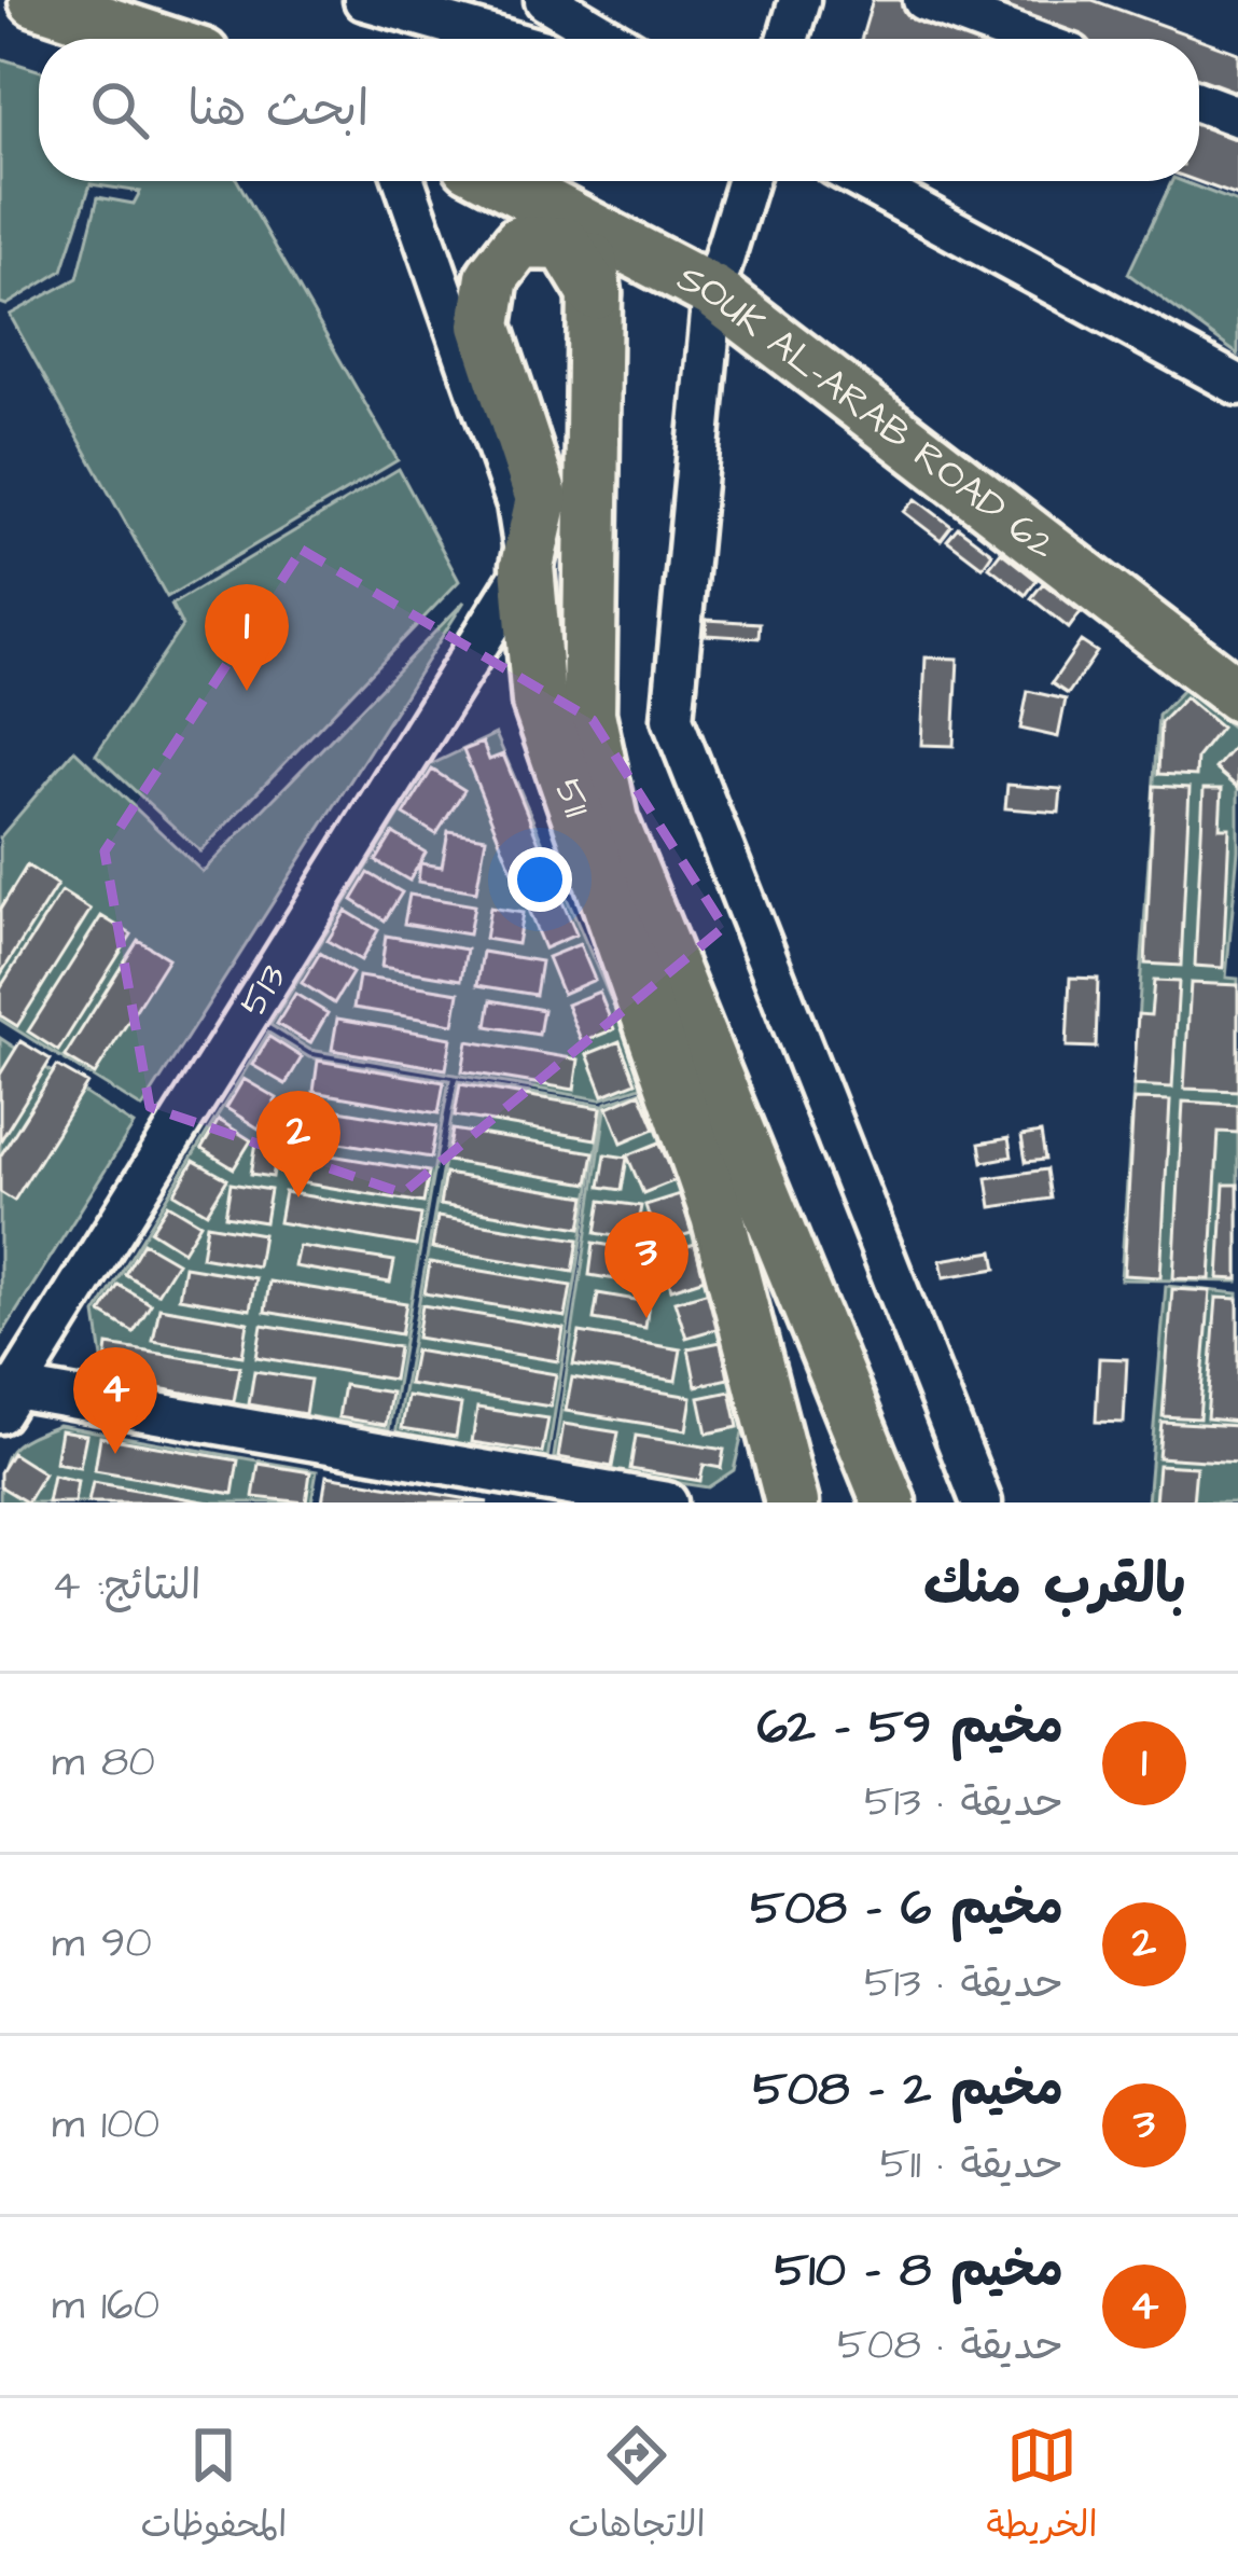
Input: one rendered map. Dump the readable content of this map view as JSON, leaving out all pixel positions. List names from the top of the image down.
{
  "streets": {
    "main road": ["SOUK AL-ARAB ROAD 62", "511"],
    "street": ["513"]
  },
  "crossings": [
    ["SOUK AL-ARAB ROAD 62", "511"],
    ["511", "513"]
  ],
  "page": {
    "search": "ابحث هنا",
    "pins": [
      "1",
      "2",
      "3",
      "4"
    ],
    "heading": ["بالقرب منك", "النتائج: 4"],
    "list": [
      {
        "mark": "1",
        "name": "مخيم 59 - 62",
        "note": "حديقة · 513",
        "value": "80 m"
      },
      {
        "mark": "2",
        "name": "مخيم 6 - 508",
        "note": "حديقة · 513",
        "value": "90 m"
      },
      {
        "mark": "3",
        "name": "مخيم 2 - 508",
        "note": "حديقة · 511",
        "value": "100 m"
      },
      {
        "mark": "4",
        "name": "مخيم 8 - 510",
        "note": "حديقة · 508",
        "value": "160 m"
      }
    ],
    "nav": ["الخريطة", "الاتجاهات", "المحفوظات"]
  }
}
